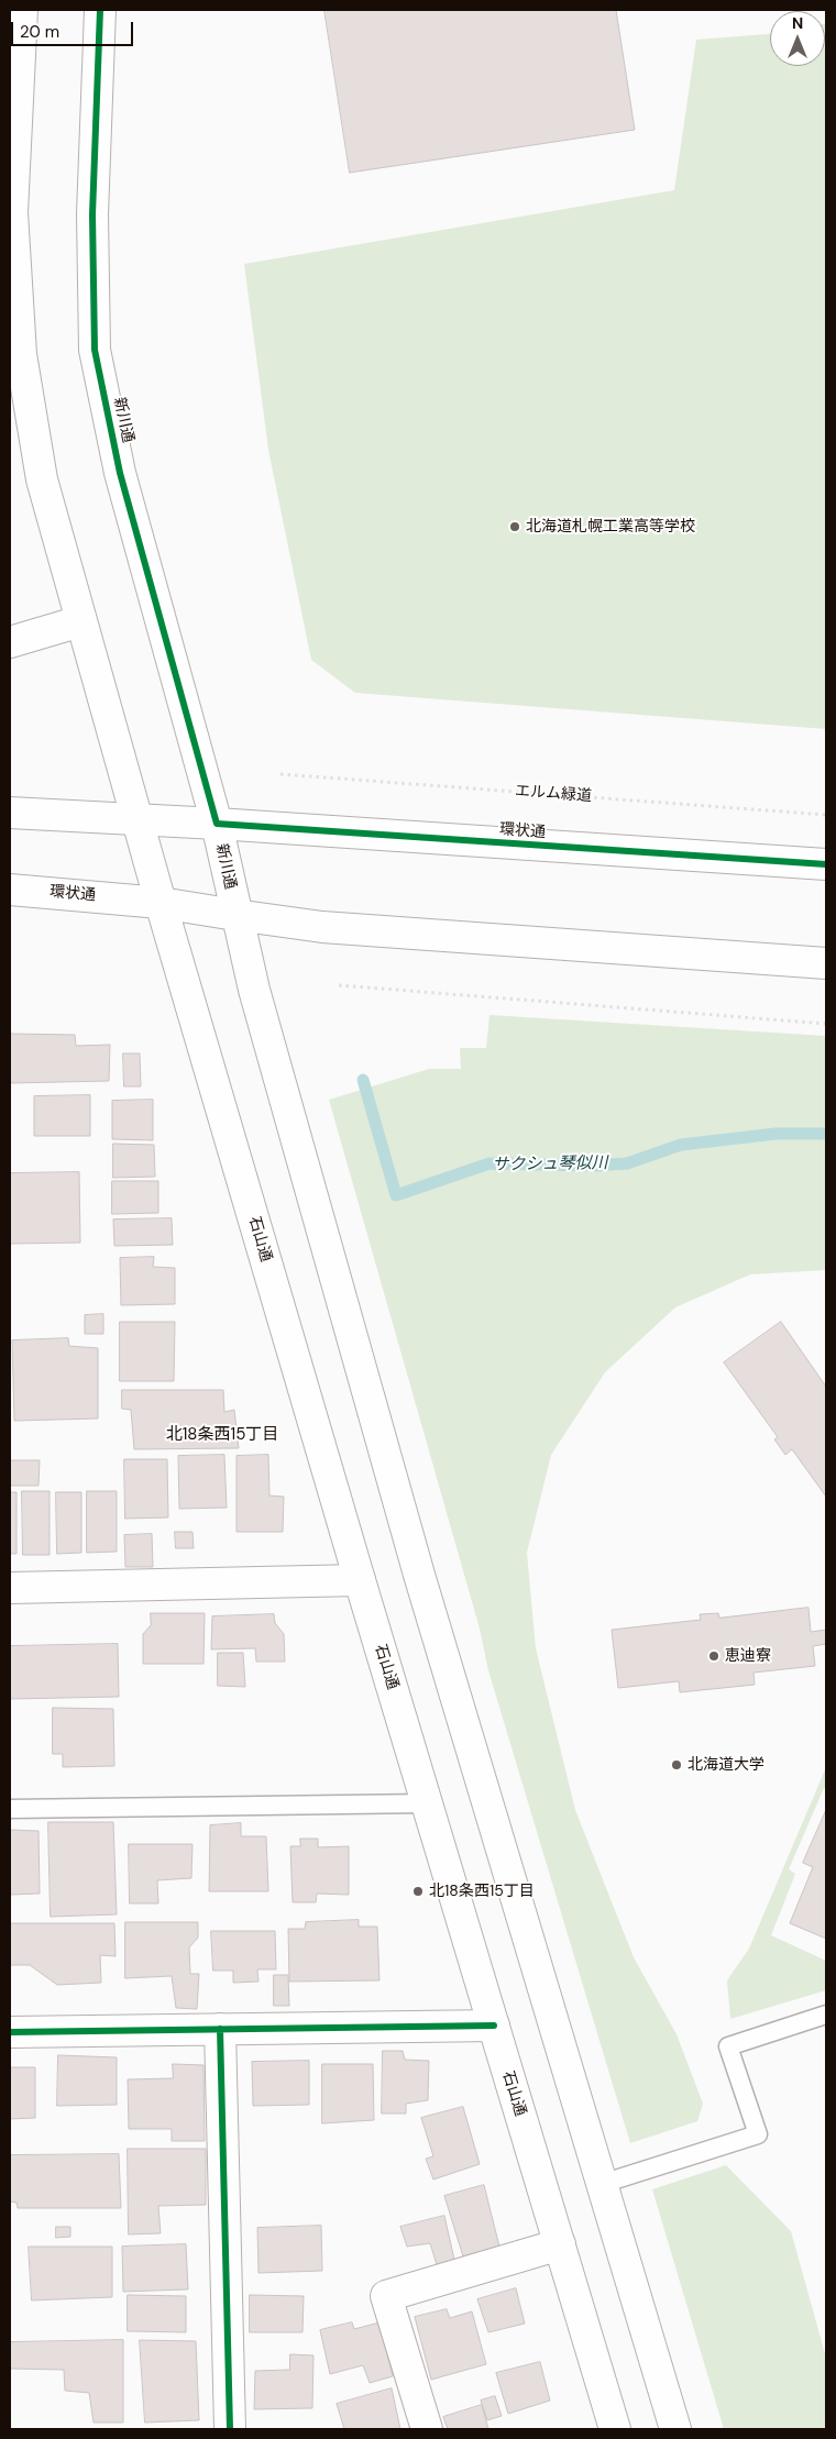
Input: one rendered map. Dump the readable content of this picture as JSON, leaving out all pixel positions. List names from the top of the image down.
{
  "streets": {
    "street": ["新川通", "環状通", "石山通"],
    "path": ["エルム緑道"]
  },
  "crossings": [
    ["新川通", "環状通"],
    ["環状通", "石山通"]
  ],
  "districts": ["北18条西15丁目"],
  "water": ["サクシュ琴似川"],
  "places": [
    "北海道札幌工業高等学校",
    "恵迪寮",
    "北海道大学",
    "北18条西15丁目"
  ],
  "scale_bar": "20 m",
  "north": "top"
}
